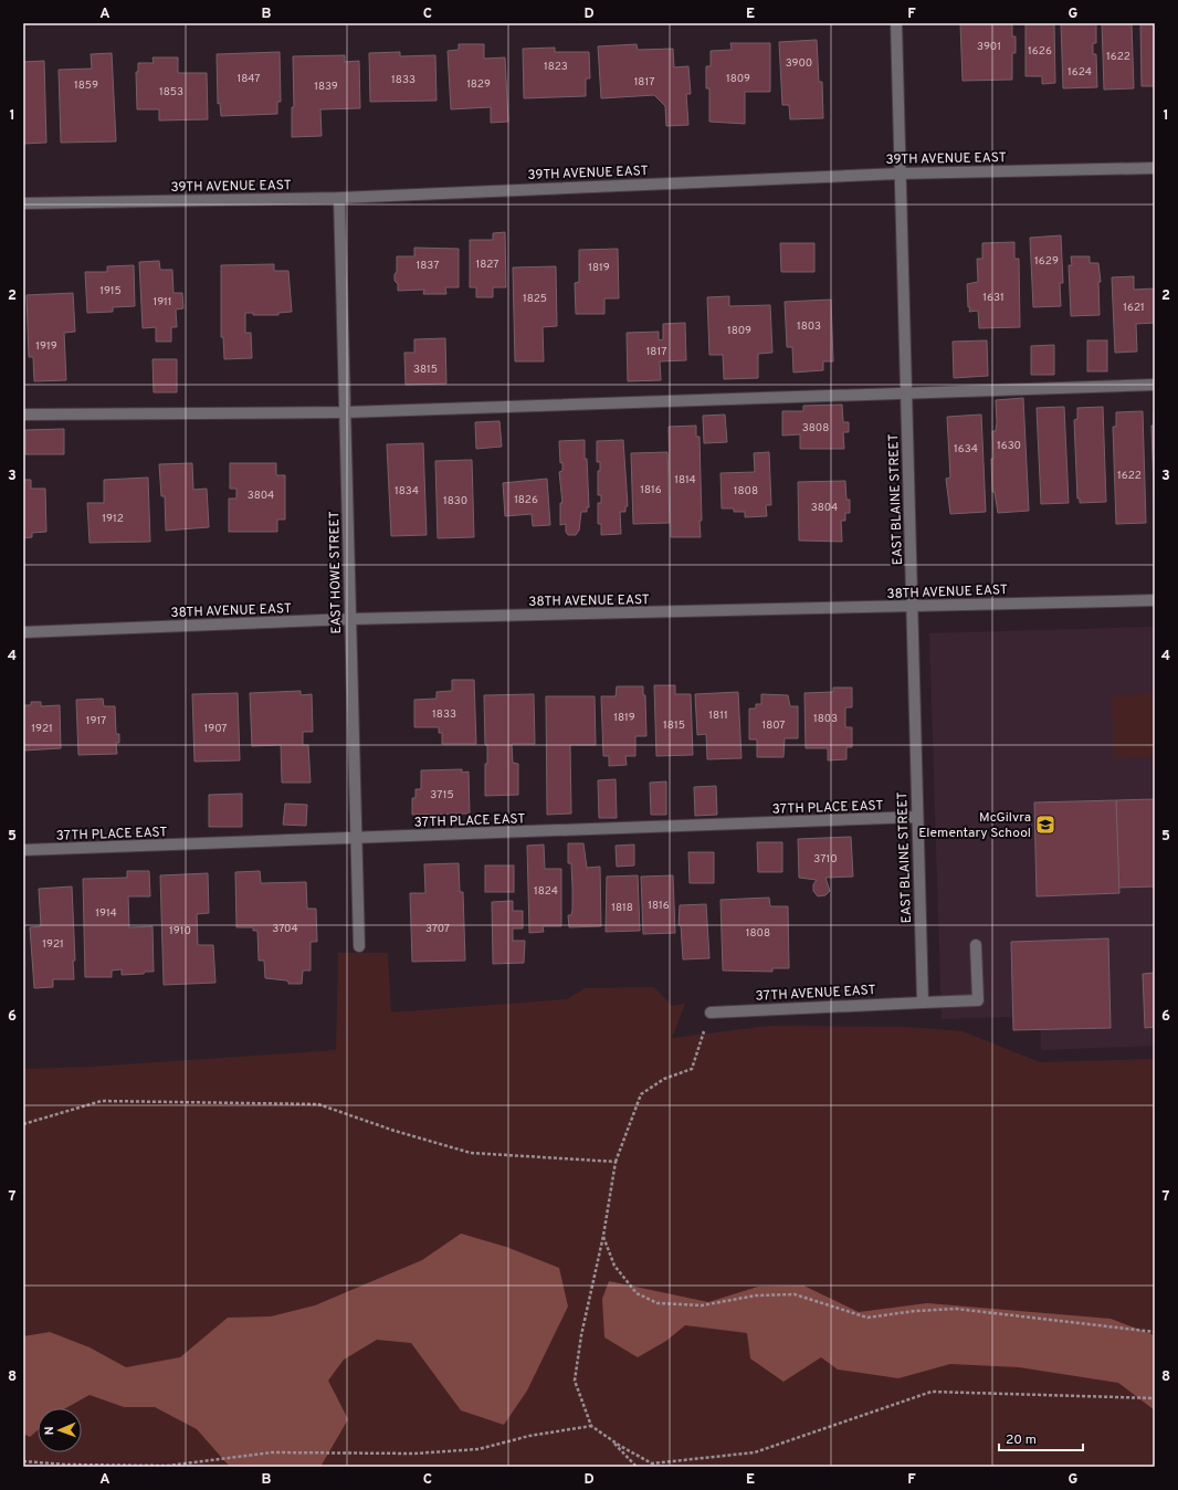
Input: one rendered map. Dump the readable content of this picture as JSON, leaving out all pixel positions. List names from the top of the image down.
{
  "streets": {
    "street": [
      "39TH AVENUE EAST",
      "EAST BLAINE STREET",
      "EAST HOWE STREET",
      "38TH AVENUE EAST",
      "37TH PLACE EAST",
      "37TH AVENUE EAST"
    ]
  },
  "crossings": [
    ["39TH AVENUE EAST", "EAST BLAINE STREET"],
    ["39TH AVENUE EAST", "EAST HOWE STREET"],
    ["EAST BLAINE STREET", "38TH AVENUE EAST"],
    ["EAST BLAINE STREET", "37TH PLACE EAST"],
    ["EAST BLAINE STREET", "37TH AVENUE EAST"],
    ["EAST HOWE STREET", "38TH AVENUE EAST"],
    ["EAST HOWE STREET", "37TH PLACE EAST"]
  ],
  "places": {
    "school or university": ["McGilvra Elementary School"]
  },
  "house_numbers": [
    "3901",
    "1626",
    "1622",
    "3900",
    "1823",
    "1624",
    "1847",
    "1809",
    "1833",
    "1817",
    "1829",
    "1859",
    "1839",
    "1853",
    "1629",
    "1827",
    "1837",
    "1819",
    "1915",
    "1631",
    "1825",
    "1911",
    "1621",
    "1803",
    "1809",
    "1919",
    "1817",
    "3815",
    "3808",
    "1630",
    "1634",
    "1622",
    "1814",
    "1816",
    "1834",
    "1808",
    "3804",
    "1826",
    "1830",
    "3804",
    "1912",
    "1833",
    "1811",
    "1819",
    "1803",
    "1917",
    "1815",
    "1807",
    "1921",
    "1907",
    "3715",
    "3710",
    "1824",
    "1816",
    "1818",
    "1914",
    "3704",
    "3707",
    "1910",
    "1808",
    "1921"
  ],
  "scale_bar": "20 m",
  "north": "left",
  "grid": {
    "columns": [
      "A",
      "B",
      "C",
      "D",
      "E",
      "F",
      "G"
    ],
    "rows": [
      "1",
      "2",
      "3",
      "4",
      "5",
      "6",
      "7",
      "8"
    ]
  }
}
